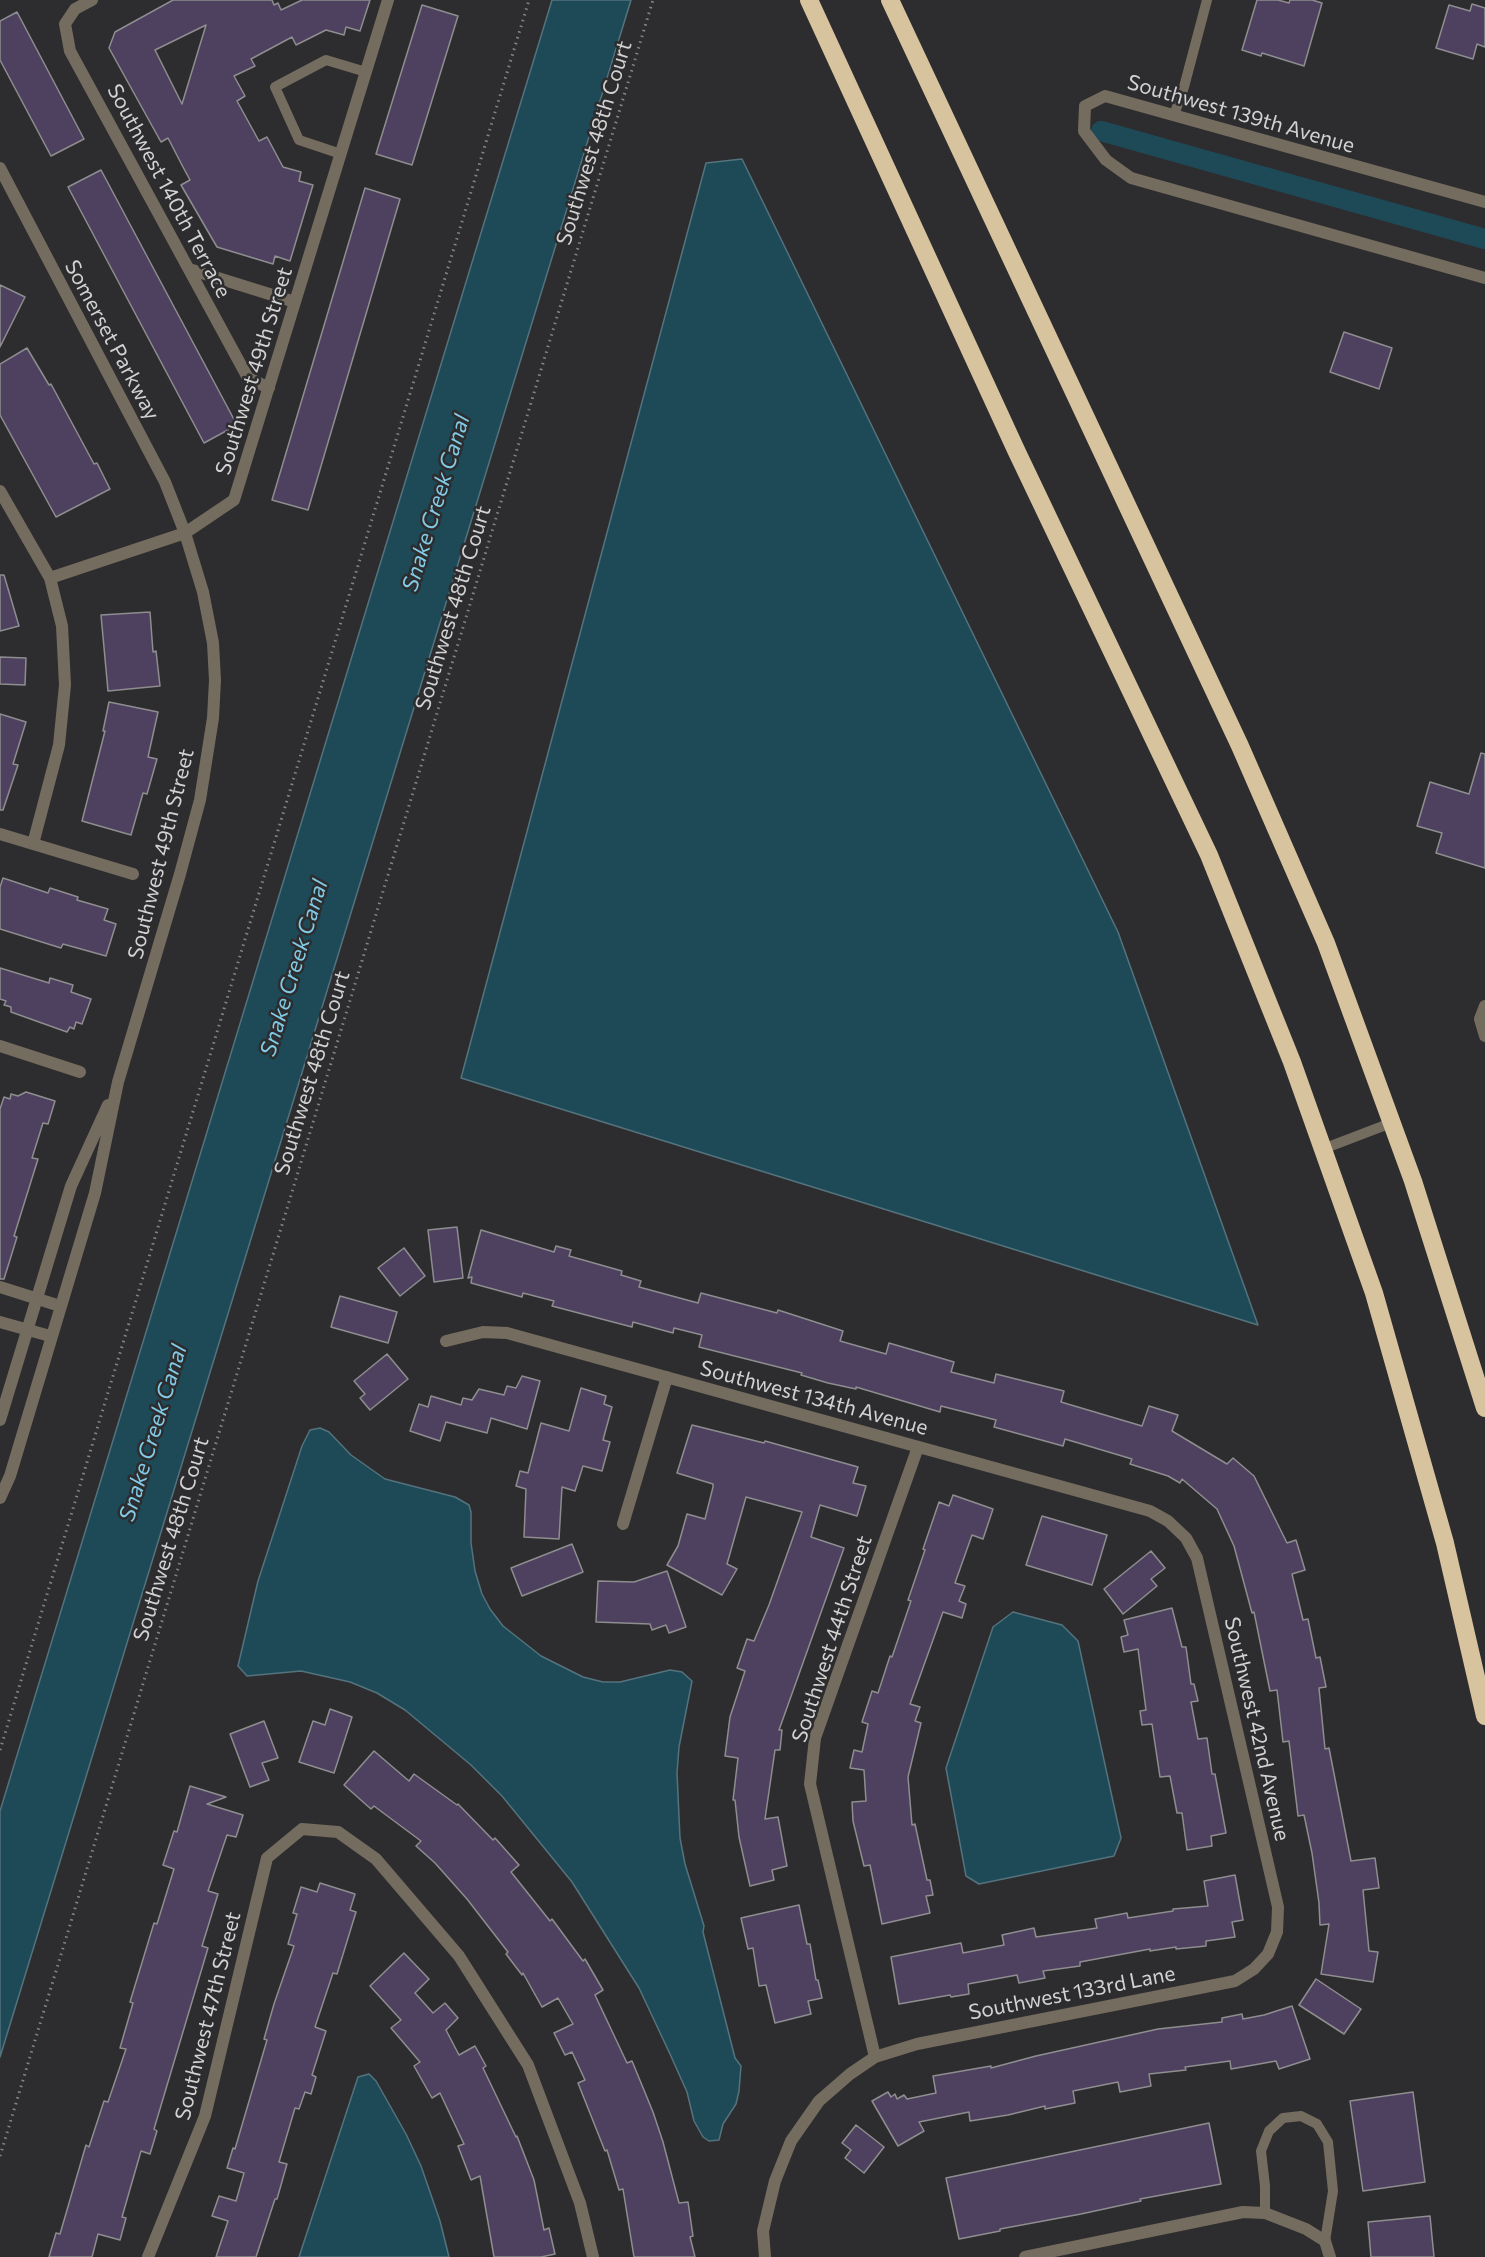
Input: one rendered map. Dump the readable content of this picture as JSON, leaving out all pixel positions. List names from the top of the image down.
{
  "streets": {
    "street": [
      "Southwest 139th Avenue",
      "Southwest 140th Terrace",
      "Somerset Parkway",
      "Southwest 49th Street",
      "Southwest 134th Avenue",
      "Southwest 44th Street",
      "Southwest 42nd Avenue",
      "Southwest 133rd Lane",
      "Southwest 47th Street"
    ],
    "path": ["Southwest 48th Court"]
  },
  "crossings": [
    ["Southwest 140th Terrace", "Southwest 49th Street"],
    ["Somerset Parkway", "Southwest 49th Street"],
    ["Southwest 134th Avenue", "Southwest 44th Street"],
    ["Southwest 134th Avenue", "Southwest 42nd Avenue"],
    ["Southwest 44th Street", "Southwest 133rd Lane"],
    ["Southwest 42nd Avenue", "Southwest 133rd Lane"]
  ],
  "water": ["Snake Creek Canal"]
}
